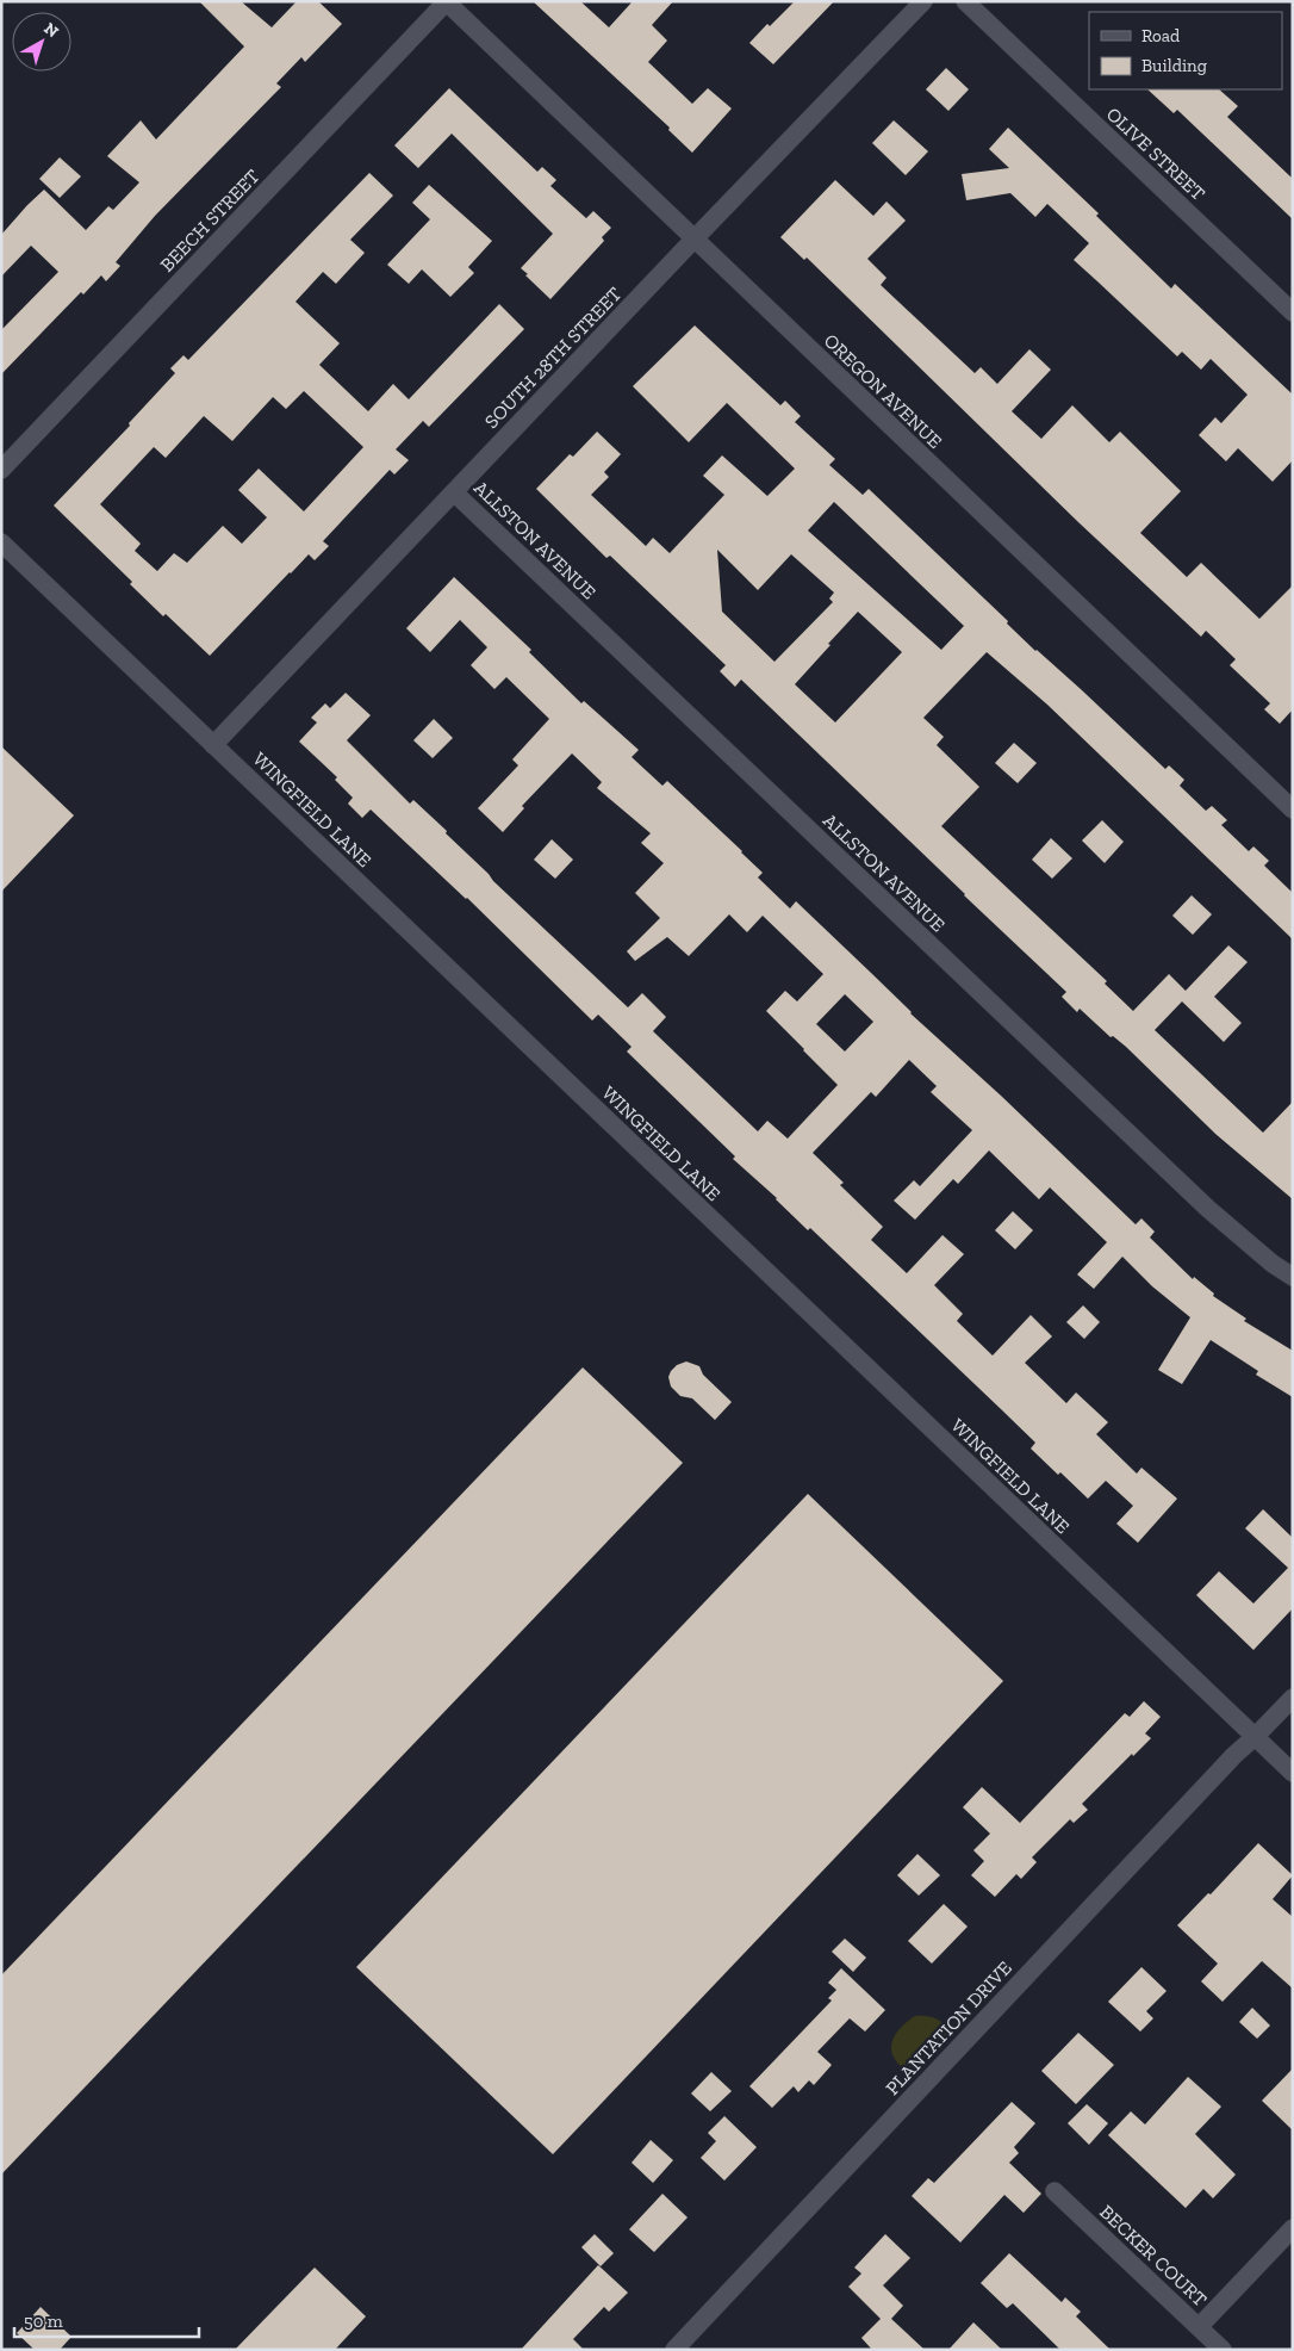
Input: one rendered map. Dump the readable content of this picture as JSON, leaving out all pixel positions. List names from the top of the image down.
{
  "streets": {
    "street": [
      "OLIVE STREET",
      "BEECH STREET",
      "SOUTH 28TH STREET",
      "OREGON AVENUE",
      "ALLSTON AVENUE",
      "WINGFIELD LANE",
      "PLANTATION DRIVE",
      "BECKER COURT"
    ]
  },
  "crossings": [
    ["BEECH STREET", "OREGON AVENUE"],
    ["SOUTH 28TH STREET", "OREGON AVENUE"],
    ["SOUTH 28TH STREET", "ALLSTON AVENUE"],
    ["SOUTH 28TH STREET", "WINGFIELD LANE"],
    ["WINGFIELD LANE", "PLANTATION DRIVE"]
  ],
  "legend": ["Road", "Building"],
  "scale_bar": "50 m",
  "north": "top right"
}
